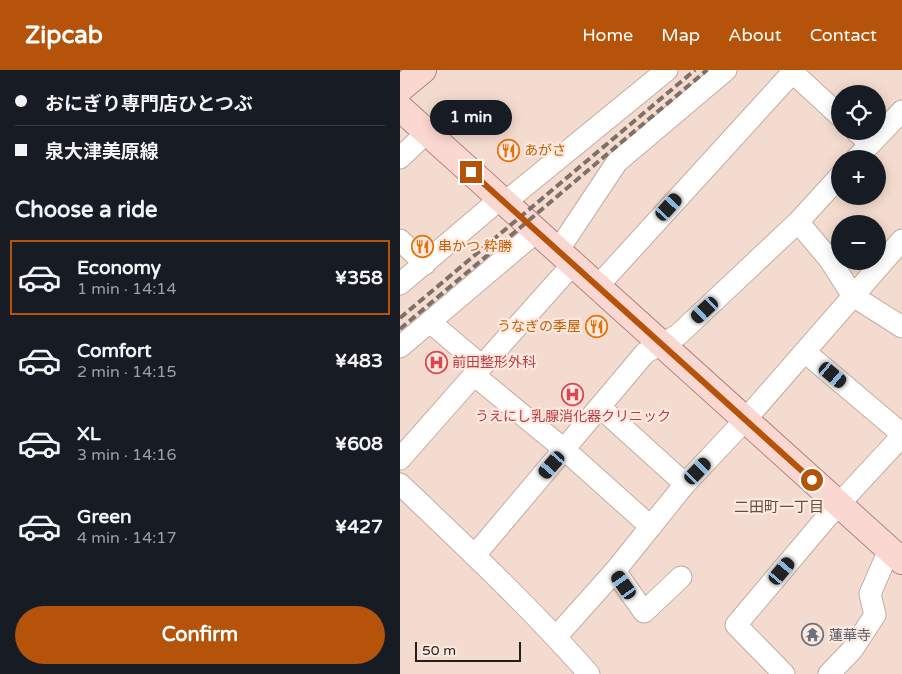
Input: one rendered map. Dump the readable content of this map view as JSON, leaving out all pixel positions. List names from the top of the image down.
{
  "districts": ["二田町一丁目"],
  "places": {
    "restaurant": ["あがさ", "串かつ 粋勝", "うなぎの季屋"],
    "hospital": ["前田整形外科", "うえにし乳腺消化器クリニック"],
    "temple": ["蓮華寺"]
  },
  "scale_bar": "50 m",
  "page": {
    "header": "Zipcab",
    "nav": [
      "Home",
      "Map",
      "About",
      "Contact"
    ],
    "banner": ["おにぎり専門店ひとつぶ", "泉大津美原線"],
    "map_buttons": ["+", "−"],
    "bubble": "1 min",
    "heading": "Choose a ride",
    "list": [
      {
        "name": "Economy",
        "note": "1 min · 14:14",
        "value": "¥358"
      },
      {
        "name": "Comfort",
        "note": "2 min · 14:15",
        "value": "¥483"
      },
      {
        "name": "XL",
        "note": "3 min · 14:16",
        "value": "¥608"
      },
      {
        "name": "Green",
        "note": "4 min · 14:17",
        "value": "¥427"
      }
    ],
    "buttons": "Confirm",
    "scale": "50 m"
  }
}
